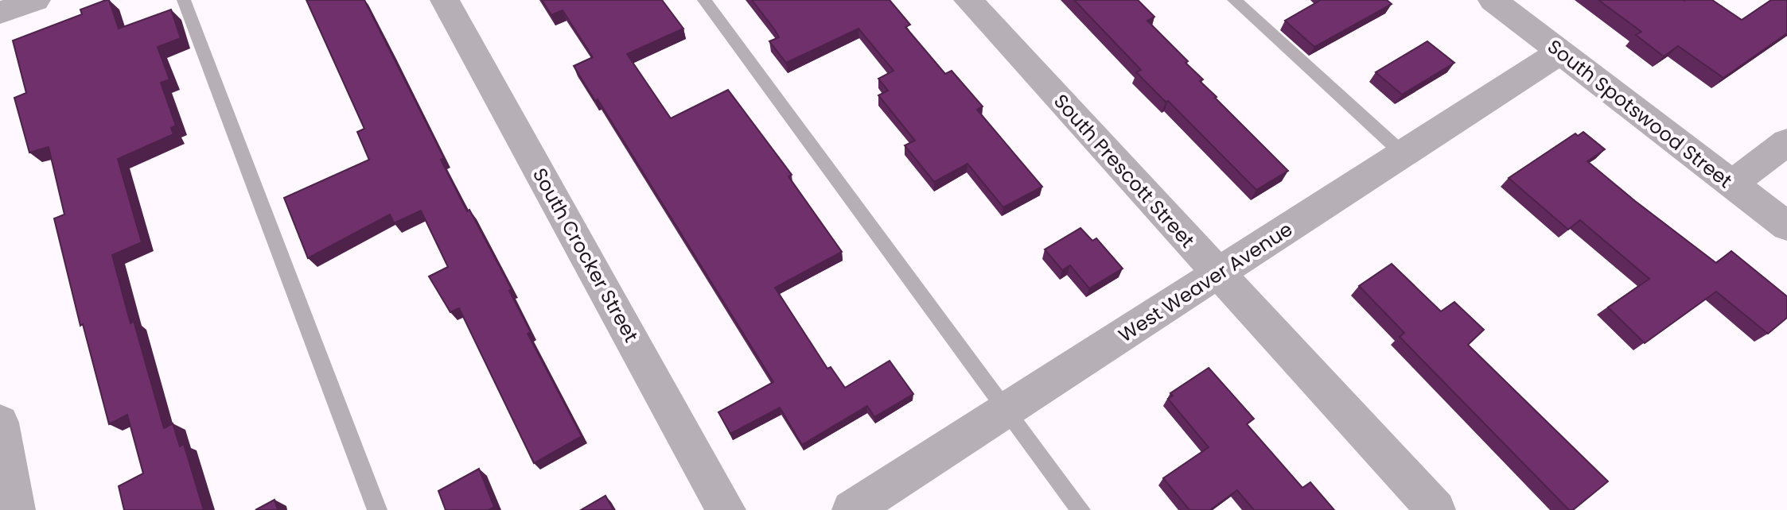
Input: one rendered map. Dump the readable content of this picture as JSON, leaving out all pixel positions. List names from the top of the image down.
{
  "streets": {
    "street": [
      "South Spotswood Street",
      "South Prescott Street",
      "South Crocker Street",
      "West Weaver Avenue"
    ]
  },
  "crossings": [
    ["South Spotswood Street", "West Weaver Avenue"],
    ["South Prescott Street", "West Weaver Avenue"]
  ]
}
